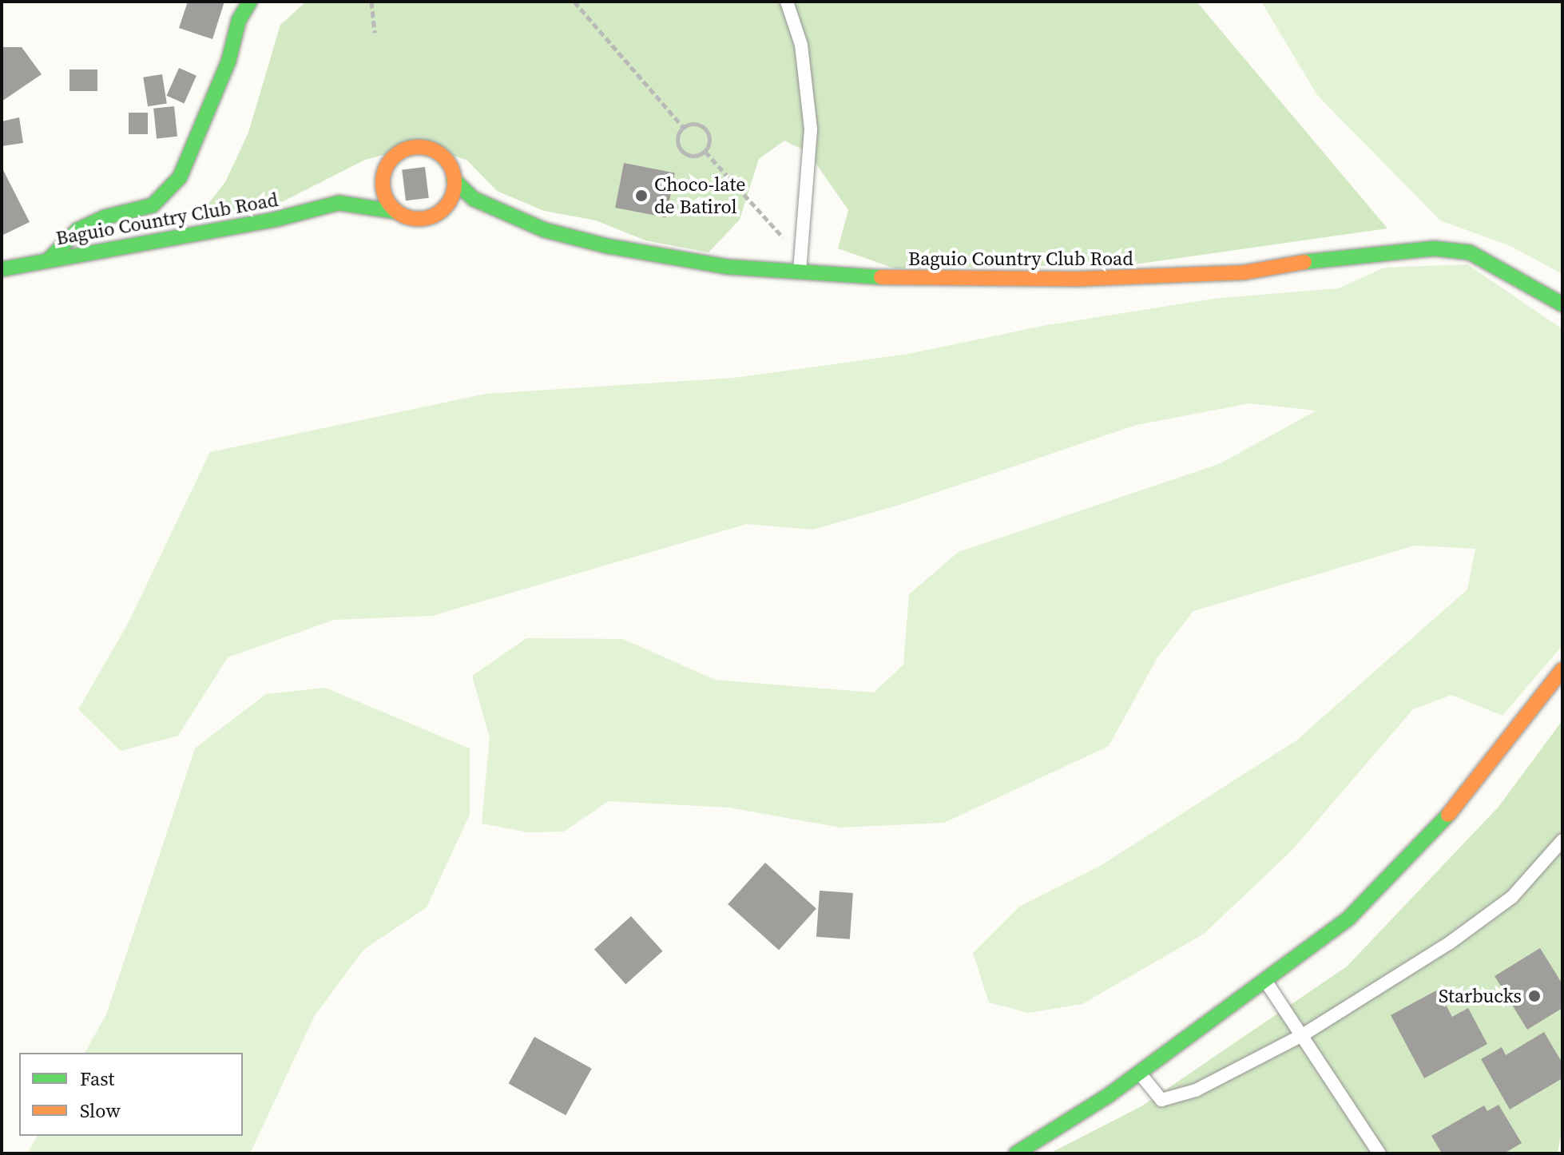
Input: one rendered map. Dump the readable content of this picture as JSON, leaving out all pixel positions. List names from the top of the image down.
{
  "streets": {
    "street": ["Baguio Country Club Road"]
  },
  "places": ["Choco-late de Batirol", "Starbucks"],
  "legend": ["Fast", "Slow"]
}
